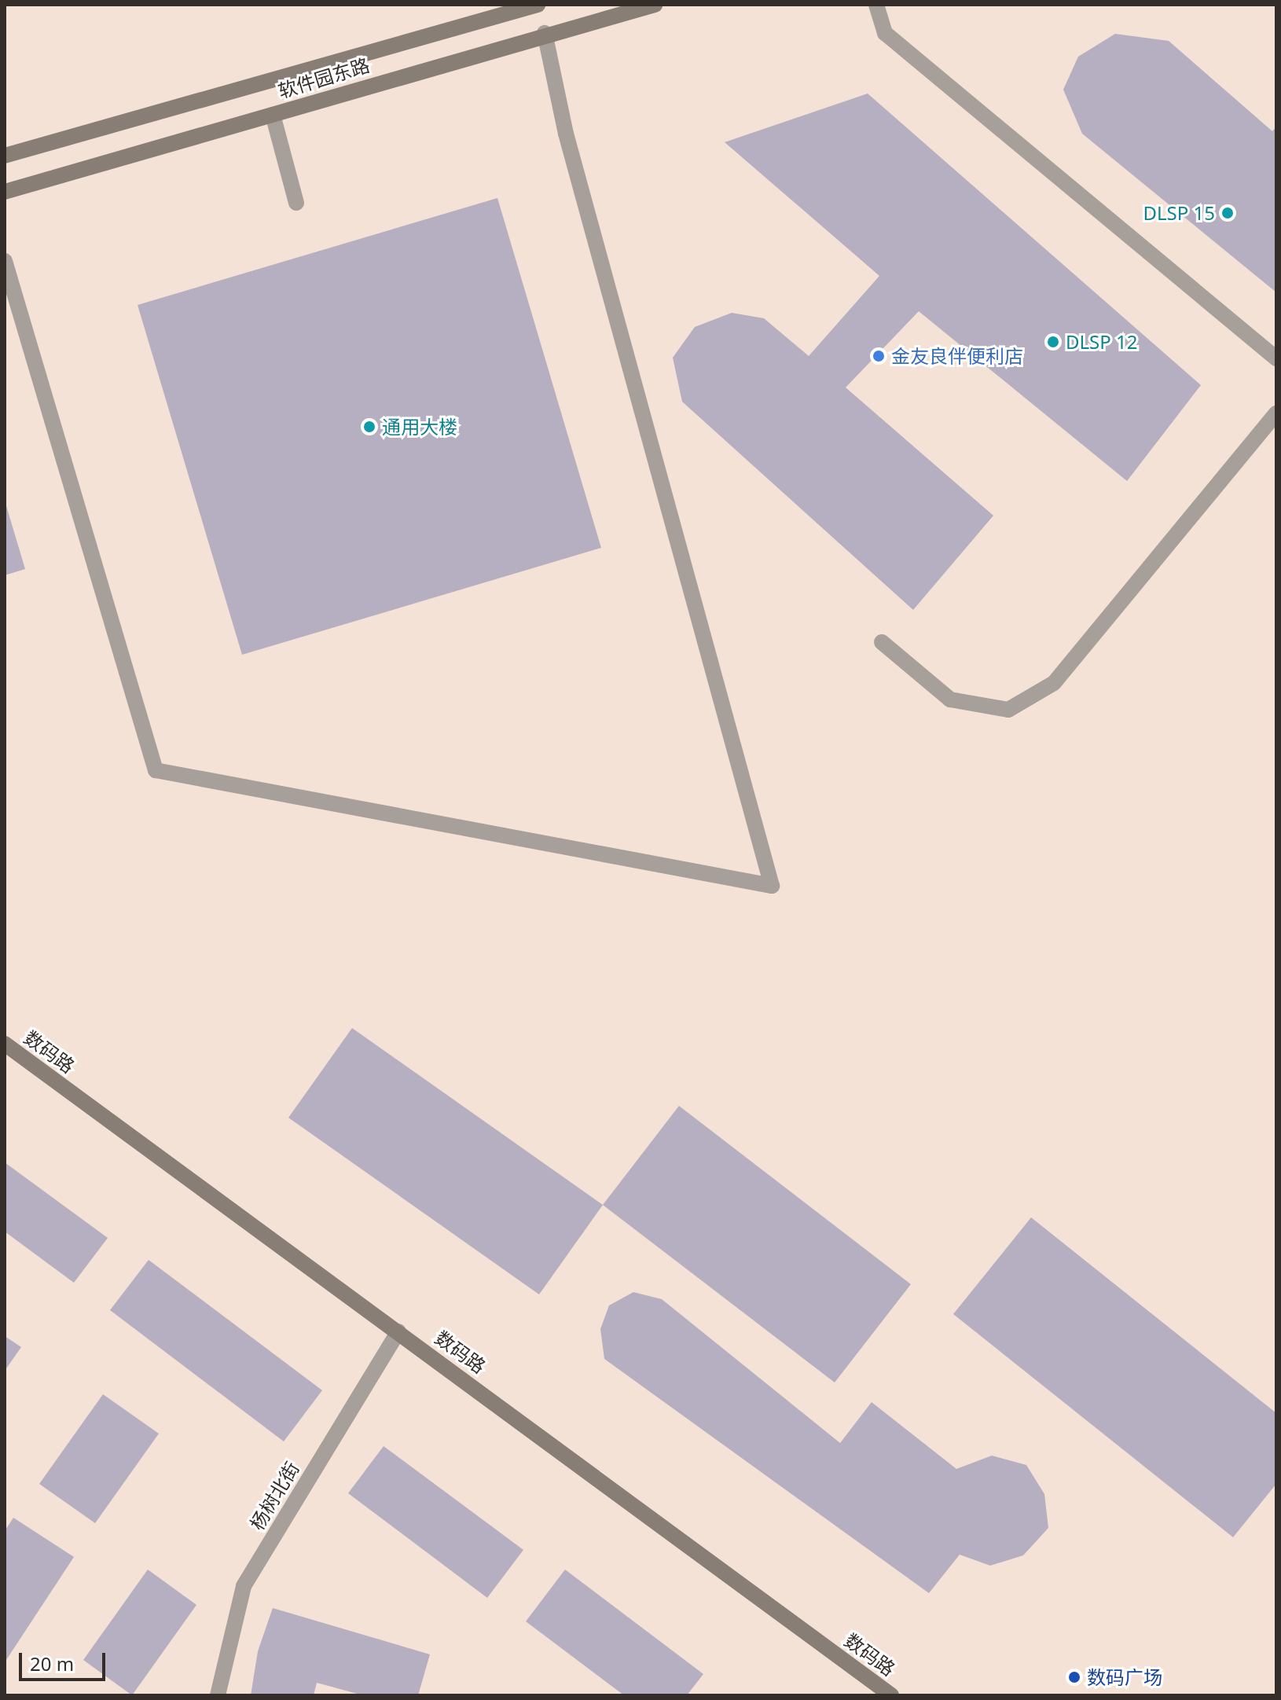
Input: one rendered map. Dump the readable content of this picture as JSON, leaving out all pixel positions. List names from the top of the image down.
{
  "streets": {
    "main road": ["软件园东路", "数码路"],
    "street": ["杨树北街"]
  },
  "crossings": [
    ["数码路", "杨树北街"]
  ],
  "places": [
    "DLSP 15",
    "DLSP 12",
    "金友良伴便利店",
    "通用大楼",
    "数码广场"
  ],
  "scale_bar": "20 m"
}
